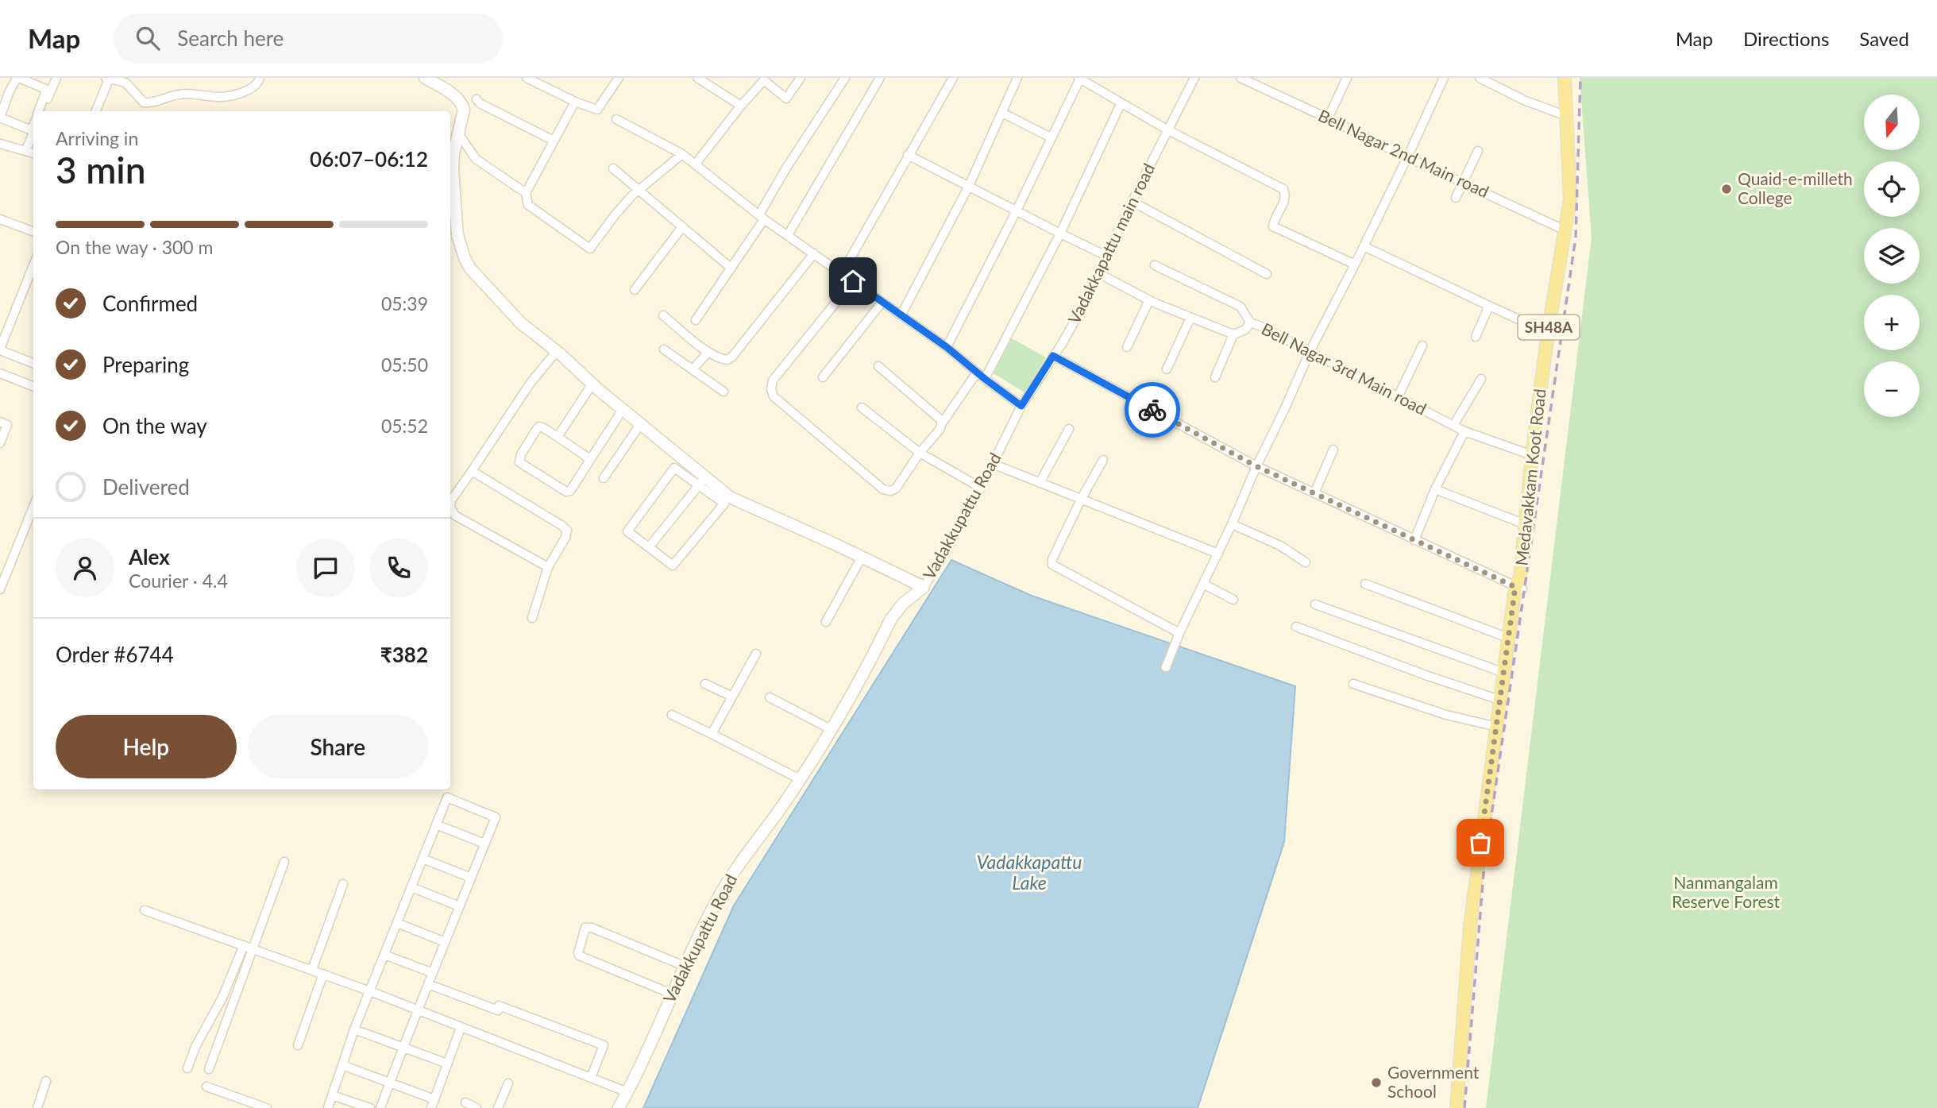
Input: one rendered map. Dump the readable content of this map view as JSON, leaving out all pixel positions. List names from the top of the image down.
{
  "streets": {
    "main road": ["SH48A", "Medavakkam Koot Road"],
    "street": [
      "Bell Nagar 2nd Main road",
      "Vadakkapattu main road",
      "Bell Nagar 3rd Main road",
      "Vadakkupattu Road"
    ]
  },
  "crossings": [
    ["Bell Nagar 2nd Main road", "Medavakkam Koot Road"],
    ["Vadakkapattu main road", "Bell Nagar 3rd Main road"],
    ["Vadakkapattu main road", "Vadakkupattu Road"],
    ["SH48A", "Medavakkam Koot Road"],
    ["Bell Nagar 3rd Main road", "Medavakkam Koot Road"]
  ],
  "water": ["Vadakkapattu Lake"],
  "parks": ["Nanmangalam Reserve Forest"],
  "places": ["Quaid-e-milleth College", "Government School"],
  "north": "bottom",
  "page": {
    "header": "Map",
    "search": "Search here",
    "nav": ["Map", "Directions", "Saved"],
    "map_buttons": ["+", "−"],
    "heading": ["3 min", "Arriving in", "06:07–06:12"],
    "panel": [
      "Alex",
      "Courier · 4.4",
      "Order #6744",
      "₹382"
    ],
    "bar": "On the way · 300 m",
    "list": [
      ["Confirmed", "05:39"],
      ["Preparing", "05:50"],
      ["On the way", "05:52"],
      "Delivered"
    ],
    "buttons": ["Help", "Share"]
  }
}
